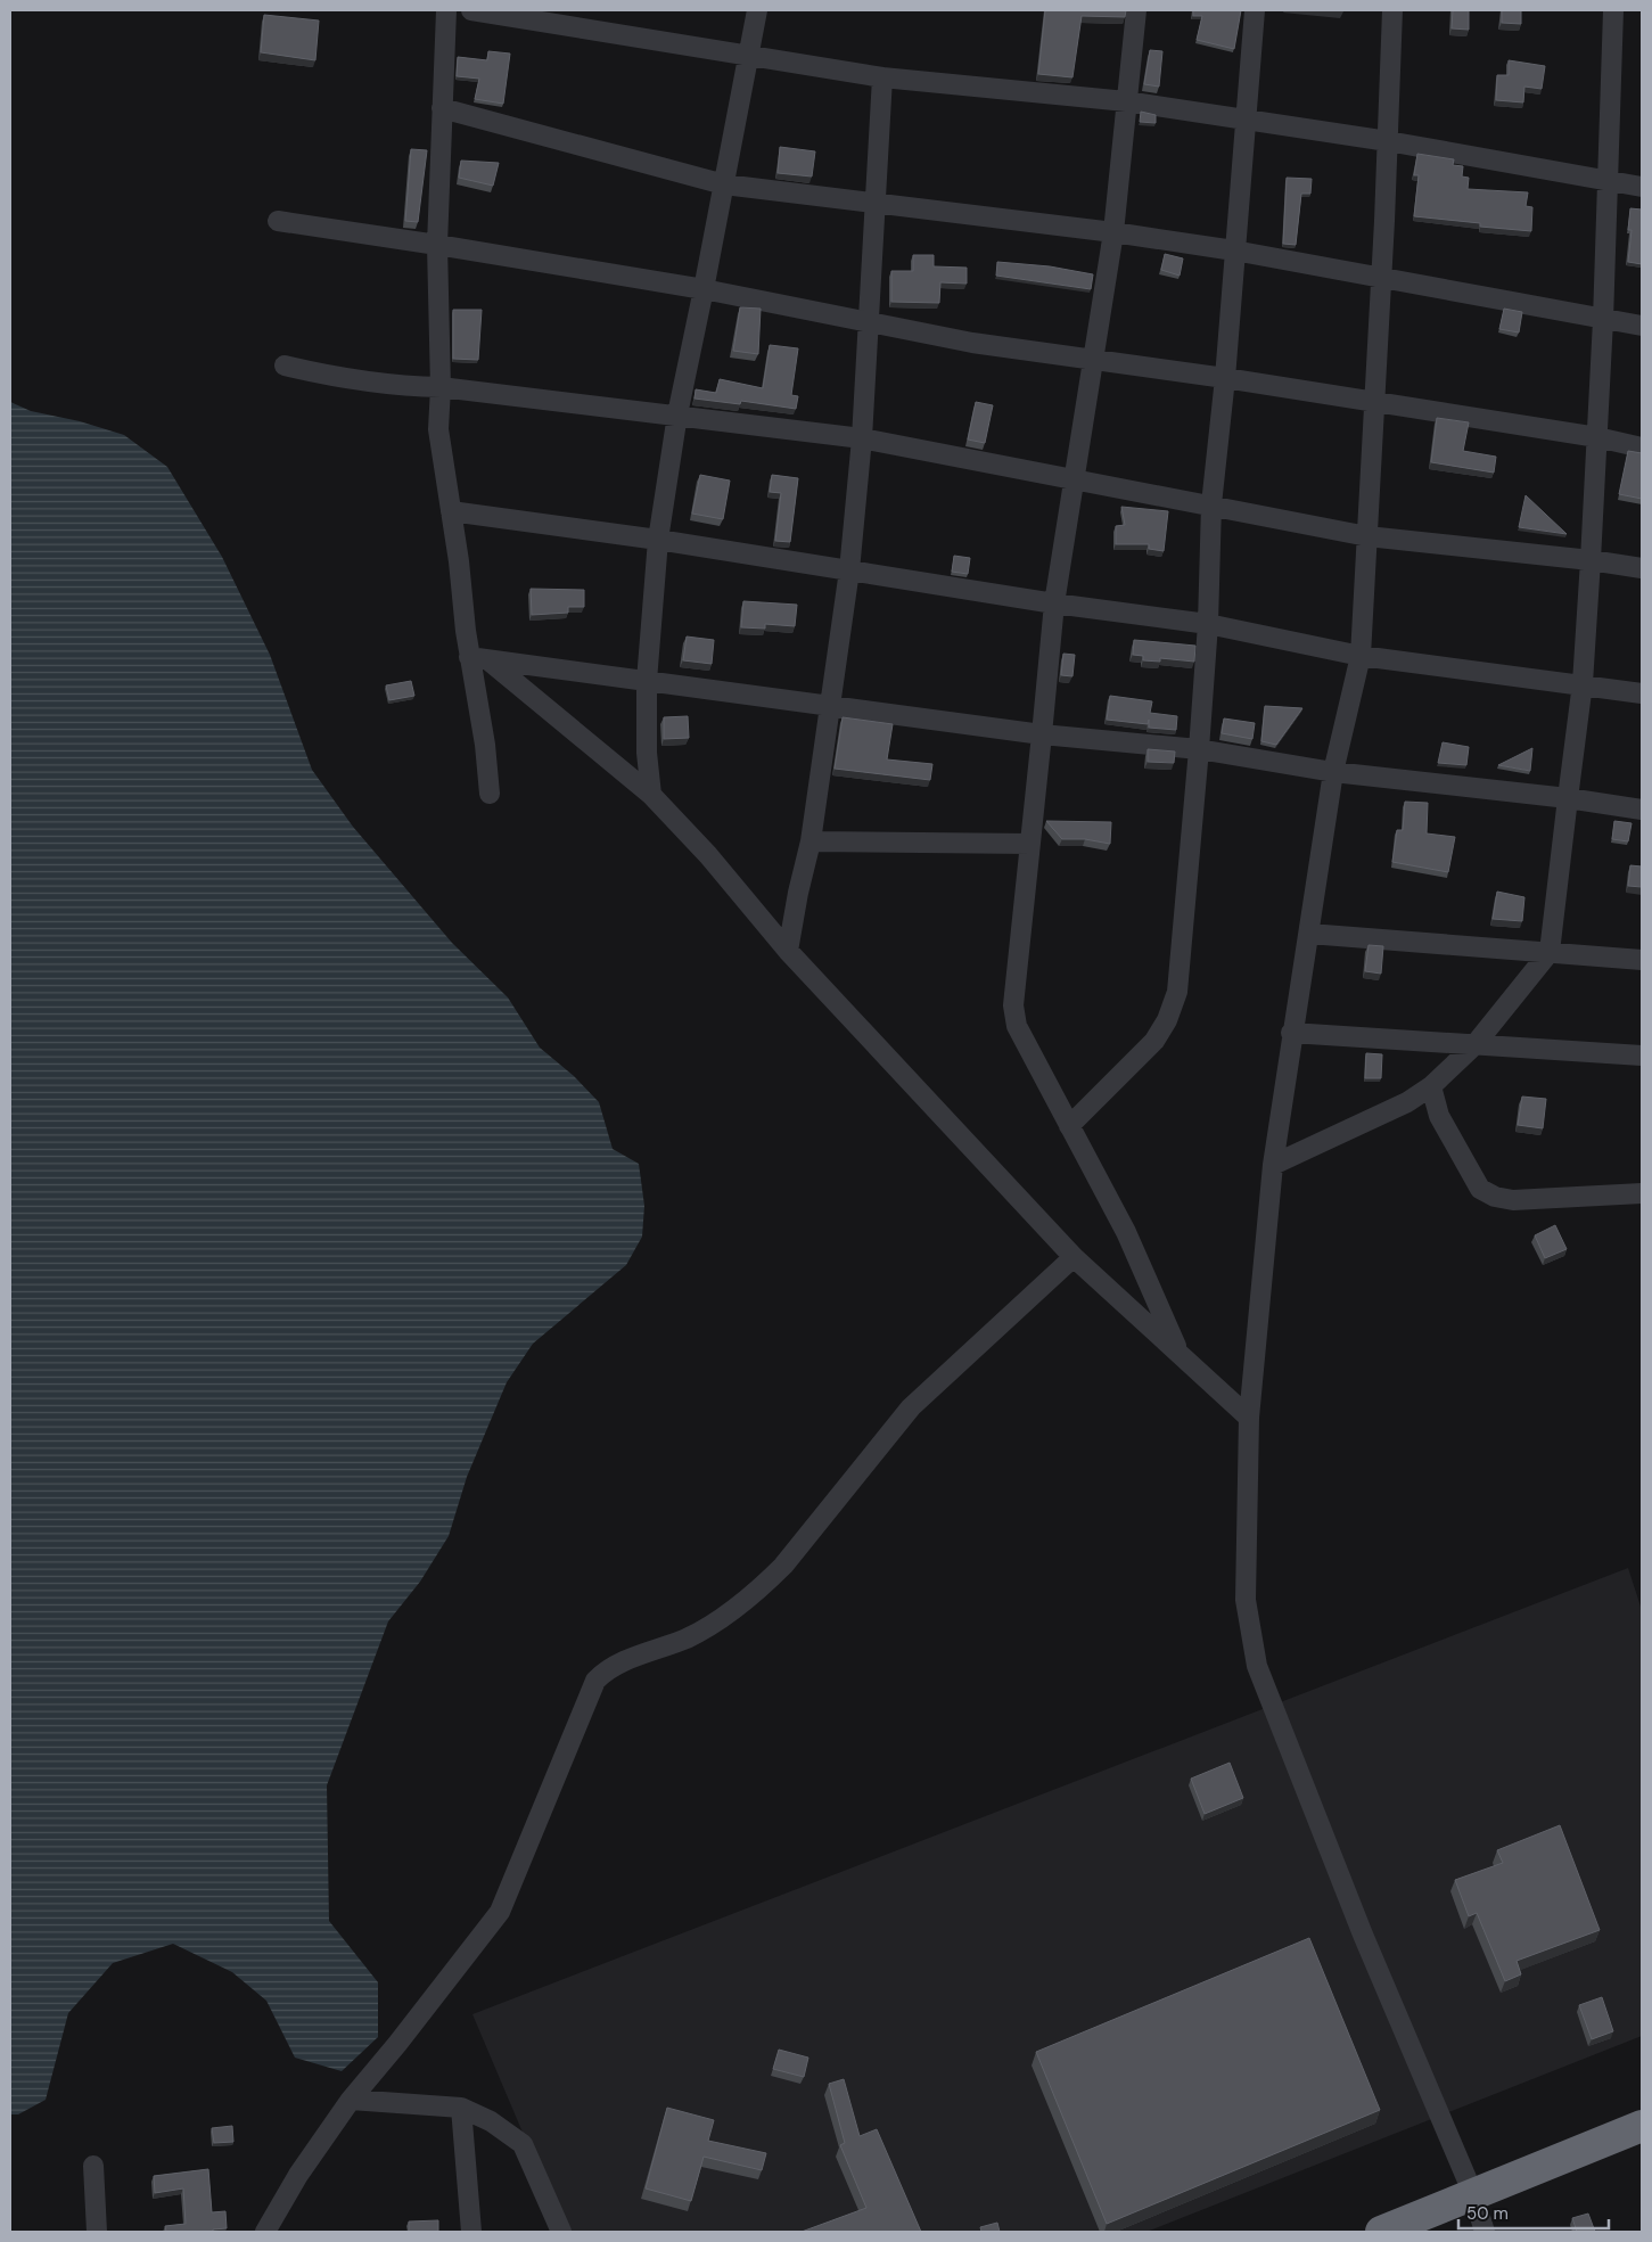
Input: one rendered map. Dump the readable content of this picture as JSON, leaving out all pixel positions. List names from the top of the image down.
{
  "scale_bar": "50 m"
}
